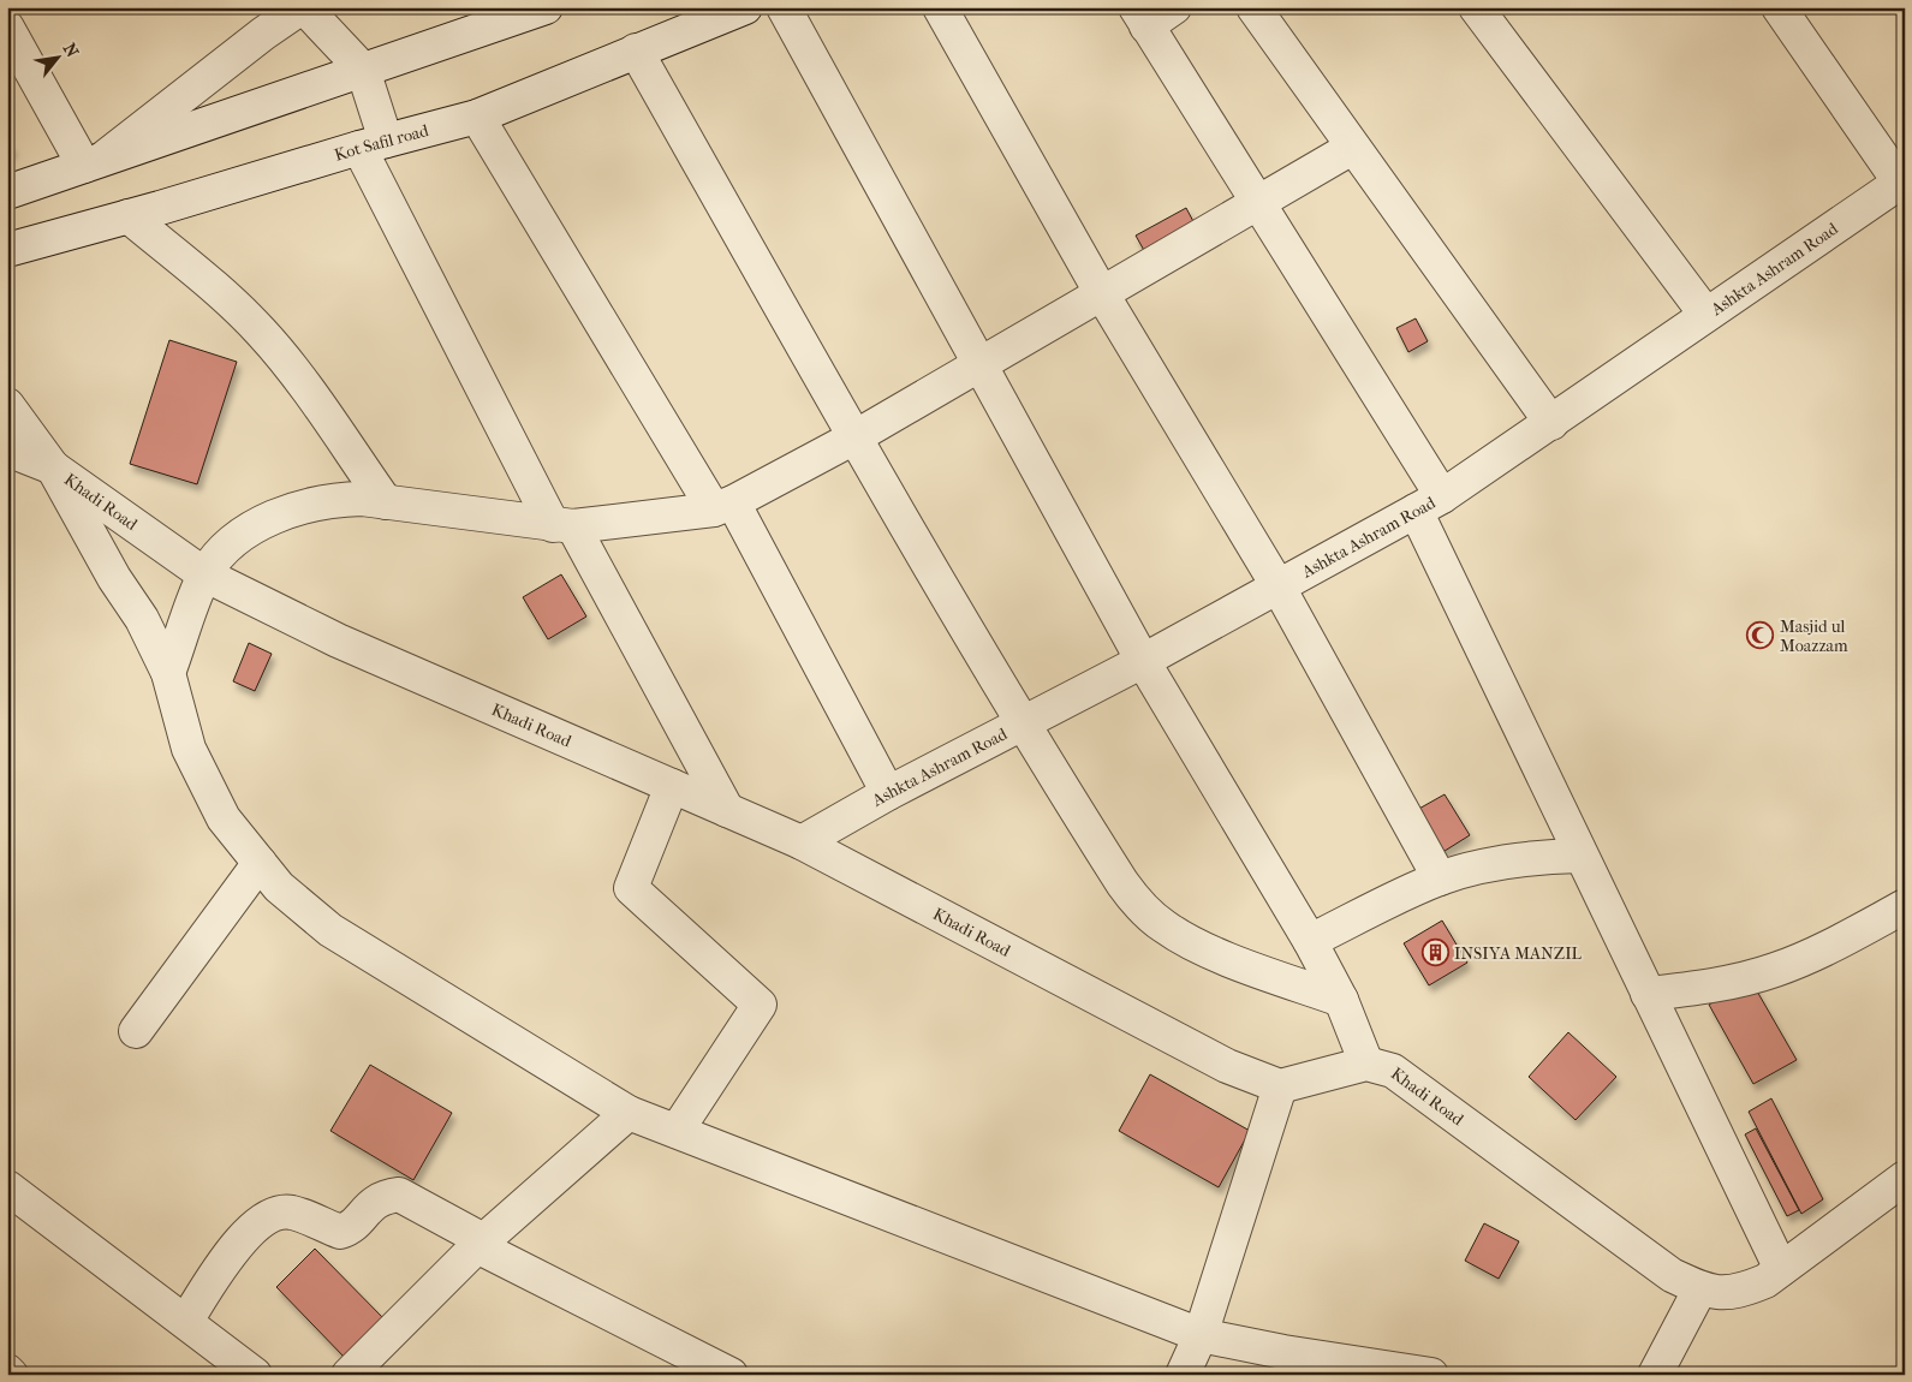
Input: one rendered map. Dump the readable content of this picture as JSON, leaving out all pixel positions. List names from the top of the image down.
{
  "streets": {
    "street": ["Kot Safil road", "Ashkta Ashram Road", "Khadi Road"]
  },
  "crossings": [
    ["Ashkta Ashram Road", "Khadi Road"]
  ],
  "places": {
    "mosque": ["Masjid ul Moazzam"],
    "building": ["INSIYA MANZIL"]
  },
  "north": "top right"
}
